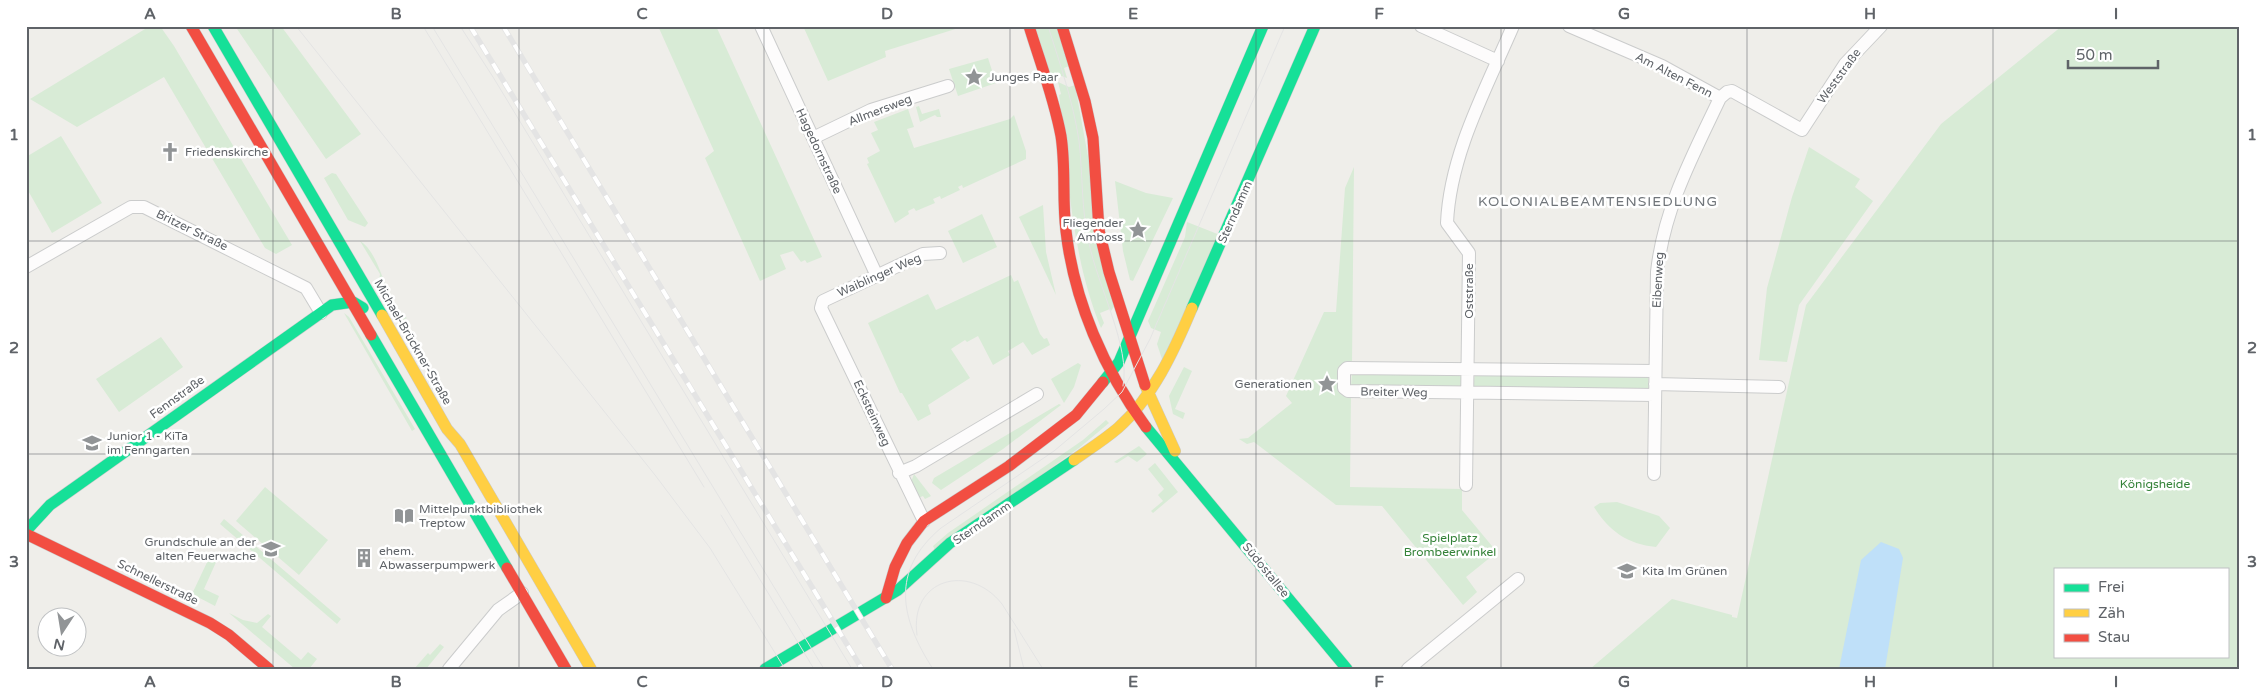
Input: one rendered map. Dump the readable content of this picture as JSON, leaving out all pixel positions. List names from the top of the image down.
{
  "streets": {
    "main road": [
      "Sterndamm",
      "Michael-Brückner-Straße",
      "Fennstraße",
      "Südostallee",
      "Schnellerstraße"
    ],
    "street": [
      "Am Alten Fenn",
      "Weststraße",
      "Allmersweg",
      "Hagedornstraße",
      "Britzer Straße",
      "Waiblinger Weg",
      "Eibenweg",
      "Oststraße",
      "Breiter Weg",
      "Ecksteinweg"
    ]
  },
  "crossings": [
    ["Am Alten Fenn", "Weststraße"],
    ["Am Alten Fenn", "Eibenweg"],
    ["Allmersweg", "Hagedornstraße"],
    ["Hagedornstraße", "Waiblinger Weg"],
    ["Sterndamm", "Südostallee"],
    ["Britzer Straße", "Fennstraße"],
    ["Waiblinger Weg", "Ecksteinweg"],
    ["Eibenweg", "Breiter Weg"],
    ["Oststraße", "Breiter Weg"],
    ["Fennstraße", "Schnellerstraße"]
  ],
  "districts": ["KOLONIALBEAMTENSIEDLUNG"],
  "parks": ["Königsheide", "Spielplatz Brombeerwinkel"],
  "places": {
    "place": ["Junges Paar", "Fliegender Amboss", "Generationen"],
    "church": ["Friedenskirche"],
    "school or university": ["Junior 1 - KiTa im Fenngarten", "Grundschule an der alten Feuerwache", "Kita Im Grünen"],
    "library": ["Mittelpunktbibliothek Treptow"],
    "building": ["ehem. Abwasserpumpwerk"]
  },
  "legend": ["Frei", "Zäh", "Stau"],
  "scale_bar": "50 m",
  "north": "bottom",
  "grid": {
    "columns": [
      "A",
      "B",
      "C",
      "D",
      "E",
      "F",
      "G",
      "H",
      "I"
    ],
    "rows": ["1", "2", "3"]
  }
}
